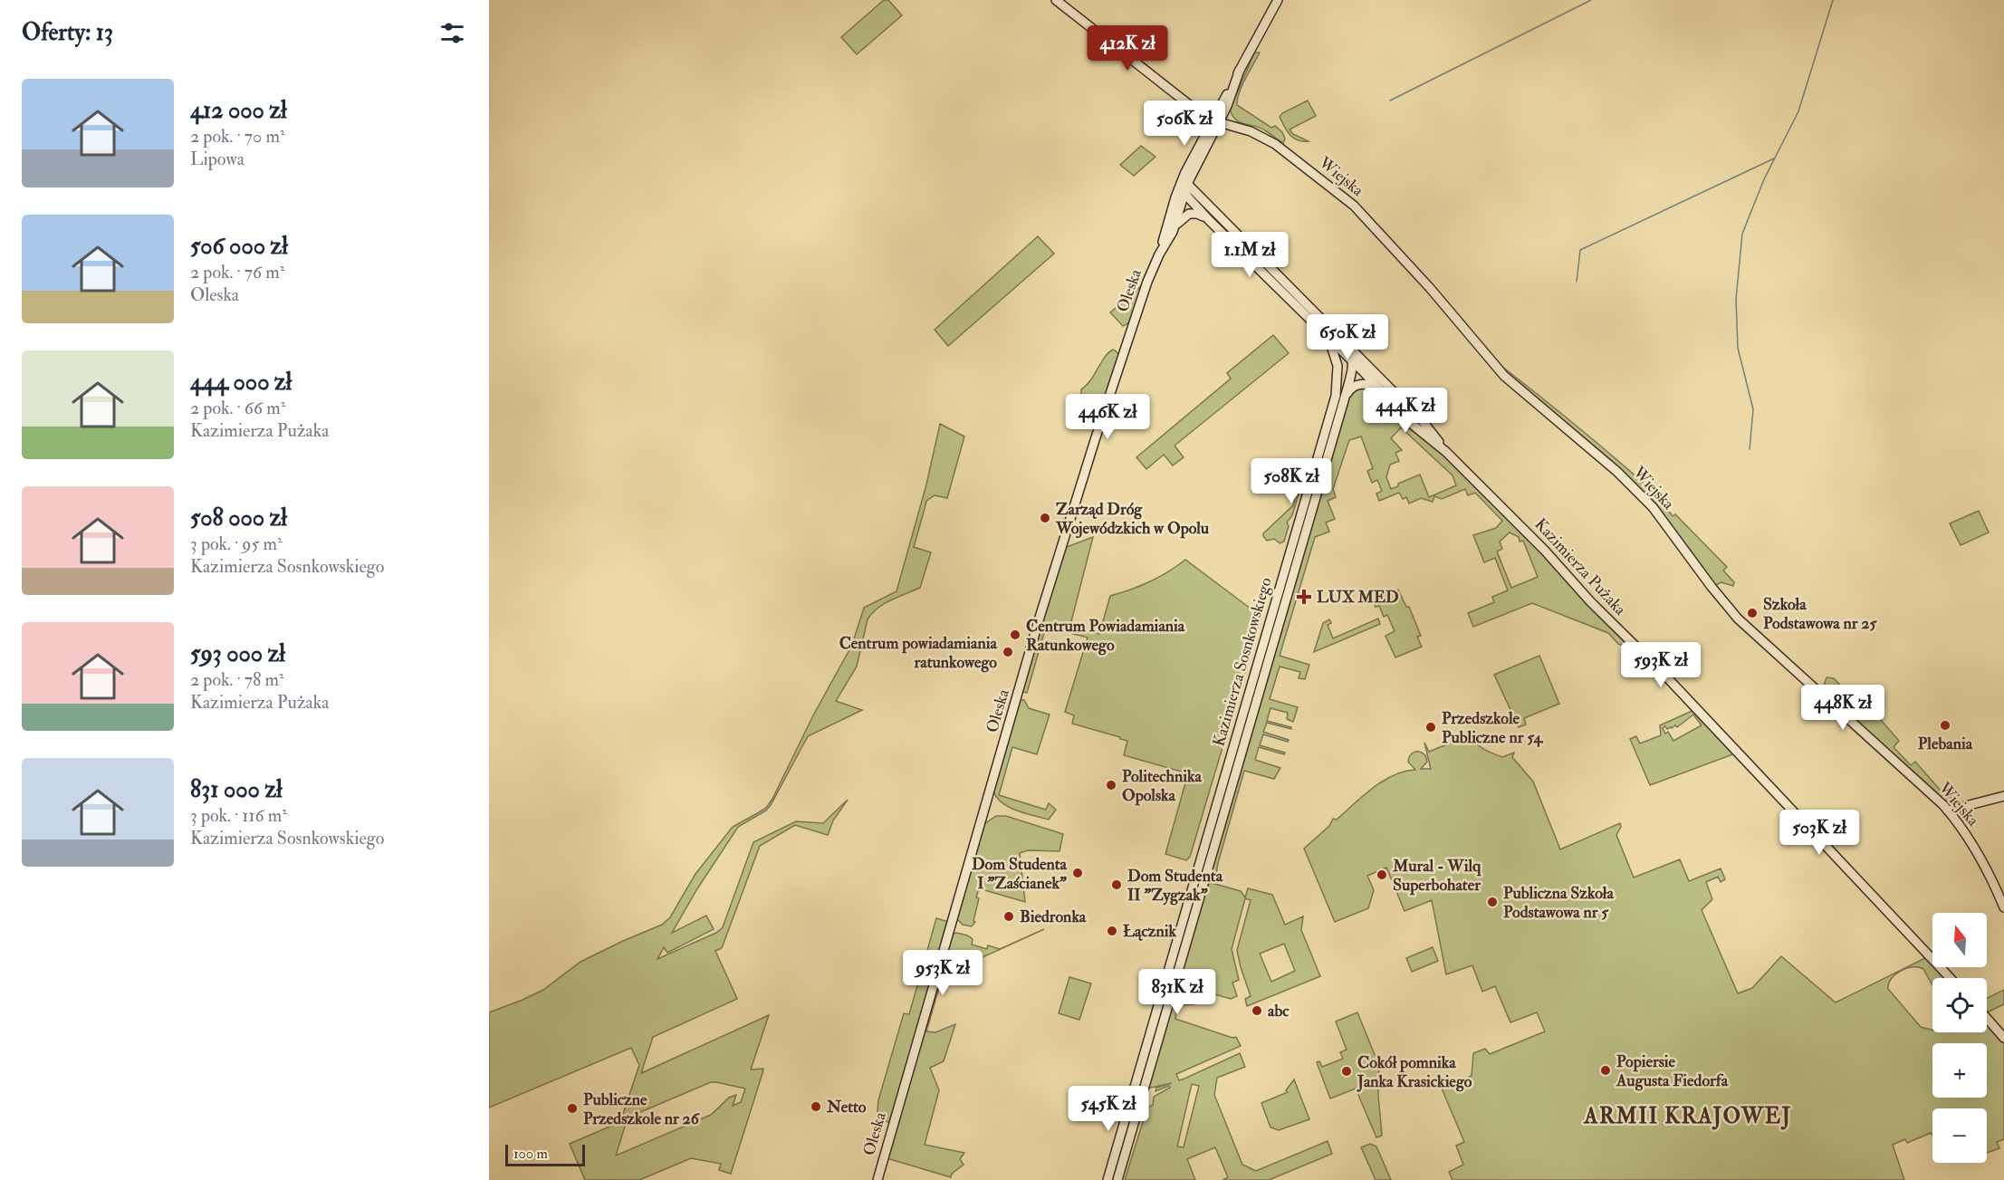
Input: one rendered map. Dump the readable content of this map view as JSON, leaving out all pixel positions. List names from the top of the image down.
{
  "streets": {
    "street": [
      "Wiejska",
      "Oleska",
      "Kazimierza Pużaka",
      "Kazimierza Sosnkowskiego"
    ]
  },
  "crossings": [
    ["Wiejska", "Oleska"],
    ["Oleska", "Kazimierza Pużaka"],
    ["Kazimierza Pużaka", "Kazimierza Sosnkowskiego"]
  ],
  "districts": ["ARMII KRAJOWEJ"],
  "places": {
    "other": [
      "Zarząd Dróg Wojewódzkich w Opolu",
      "Szkoła Podstawowa nr 25",
      "Centrum Powiadamiania Ratunkowego",
      "Centrum powiadamiania ratunkowego",
      "Plebania",
      "Przedszkole Publiczne nr 54",
      "Politechnika Opolska",
      "Dom Studenta I \"Zaścianek\"",
      "Mural - Wilq Superbohater",
      "Dom Studenta II \"Zygzak\"",
      "Publiczna Szkoła Podstawowa nr 5",
      "Biedronka",
      "Łącznik",
      "abc",
      "Popiersie Augusta Fiedorfa",
      "Cokół pomnika Janka Krasickiego",
      "Netto",
      "Publiczne Przedszkole nr 26"
    ],
    "health": ["LUX MED"]
  },
  "scale_bar": "100 m",
  "north": "top",
  "page": {
    "heading": "Oferty: 13",
    "price": [
      "412K zł",
      "506K zł",
      "1.1M zł",
      "650K zł",
      "444K zł",
      "446K zł",
      "508K zł",
      "593K zł",
      "448K zł",
      "503K zł",
      "953K zł",
      "831K zł",
      "545K zł"
    ],
    "list": [
      {
        "name": "412 000 zł",
        "note": "2 pok. · 70 m² · Lipowa"
      },
      {
        "name": "506 000 zł",
        "note": "2 pok. · 76 m² · Oleska"
      },
      {
        "name": "444 000 zł",
        "note": "2 pok. · 66 m² · Kazimierza Pużaka"
      },
      {
        "name": "508 000 zł",
        "note": "3 pok. · 95 m² · Kazimierza Sosnkowskiego"
      },
      {
        "name": "593 000 zł",
        "note": "2 pok. · 78 m² · Kazimierza Pużaka"
      },
      {
        "name": "831 000 zł",
        "note": "3 pok. · 116 m² · Kazimierza Sosnkowskiego"
      }
    ],
    "map_buttons": ["+", "−"],
    "scale": "100 m"
  }
}
